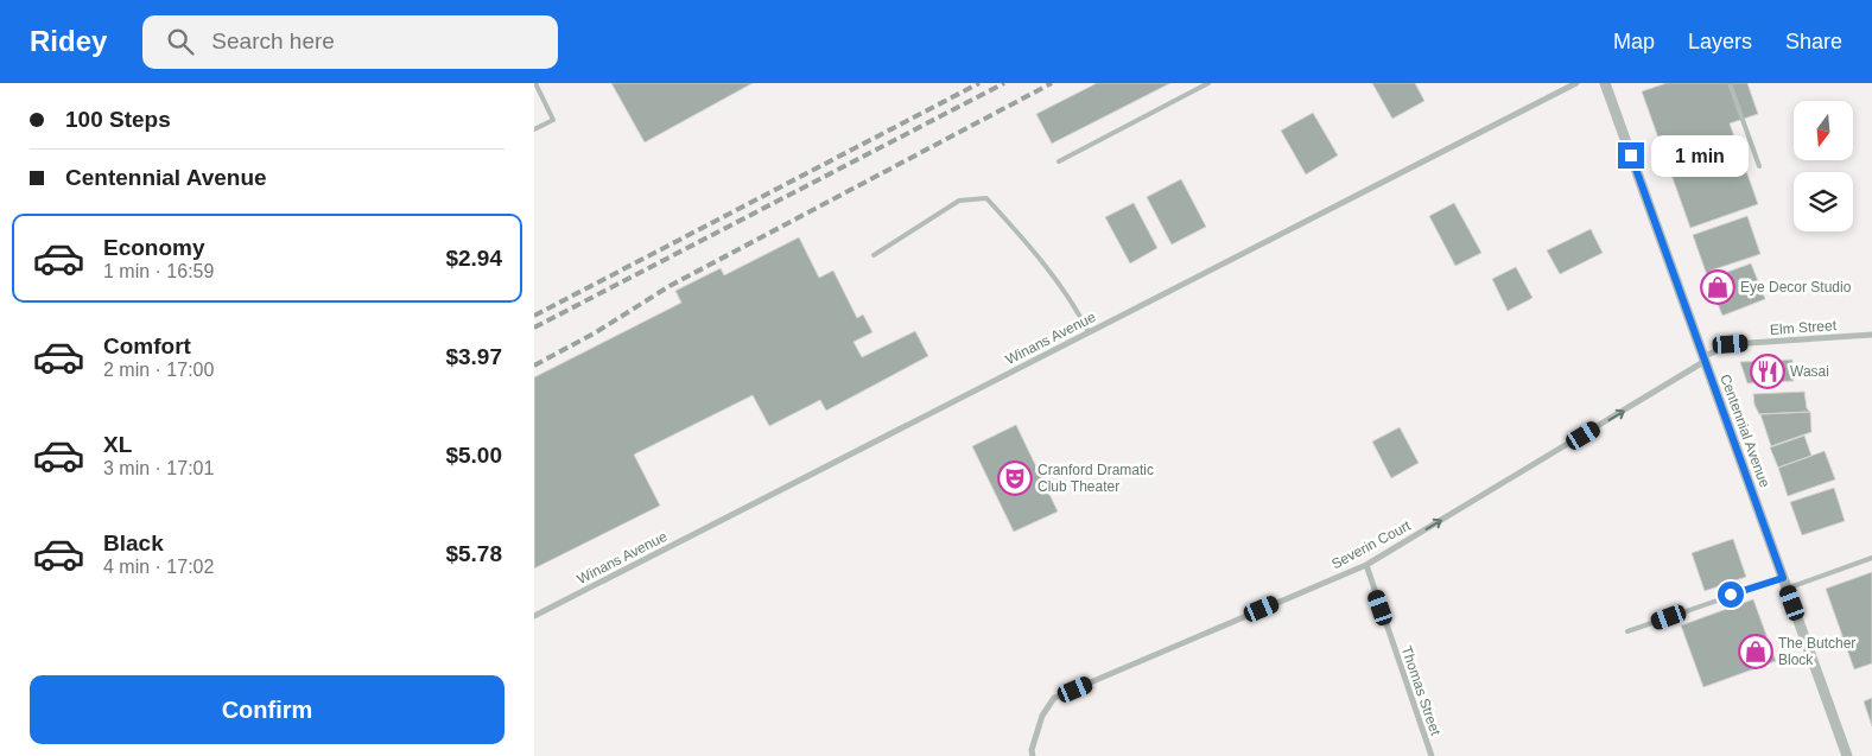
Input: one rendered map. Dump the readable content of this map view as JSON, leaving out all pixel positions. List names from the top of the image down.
{
  "streets": {
    "street": [
      "Elm Street",
      "Winans Avenue",
      "Centennial Avenue",
      "Severin Court",
      "Thomas Street"
    ]
  },
  "crossings": [
    ["Elm Street", "Centennial Avenue"],
    ["Elm Street", "Severin Court"],
    ["Centennial Avenue", "Severin Court"],
    ["Severin Court", "Thomas Street"]
  ],
  "one_way": ["Severin Court"],
  "places": {
    "shop": ["Eye Decor Studio", "The Butcher Block"],
    "restaurant": ["Wasai"],
    "theatre": ["Cranford Dramatic Club Theater"]
  },
  "north": "bottom",
  "page": {
    "header": "Ridey",
    "search": "Search here",
    "nav": ["Map", "Layers", "Share"],
    "banner": ["100 Steps", "Centennial Avenue"],
    "bubble": "1 min",
    "list": [
      {
        "name": "Economy",
        "note": "1 min · 16:59",
        "value": "$2.94"
      },
      {
        "name": "Comfort",
        "note": "2 min · 17:00",
        "value": "$3.97"
      },
      {
        "name": "XL",
        "note": "3 min · 17:01",
        "value": "$5.00"
      },
      {
        "name": "Black",
        "note": "4 min · 17:02",
        "value": "$5.78"
      }
    ],
    "buttons": "Confirm"
  }
}
